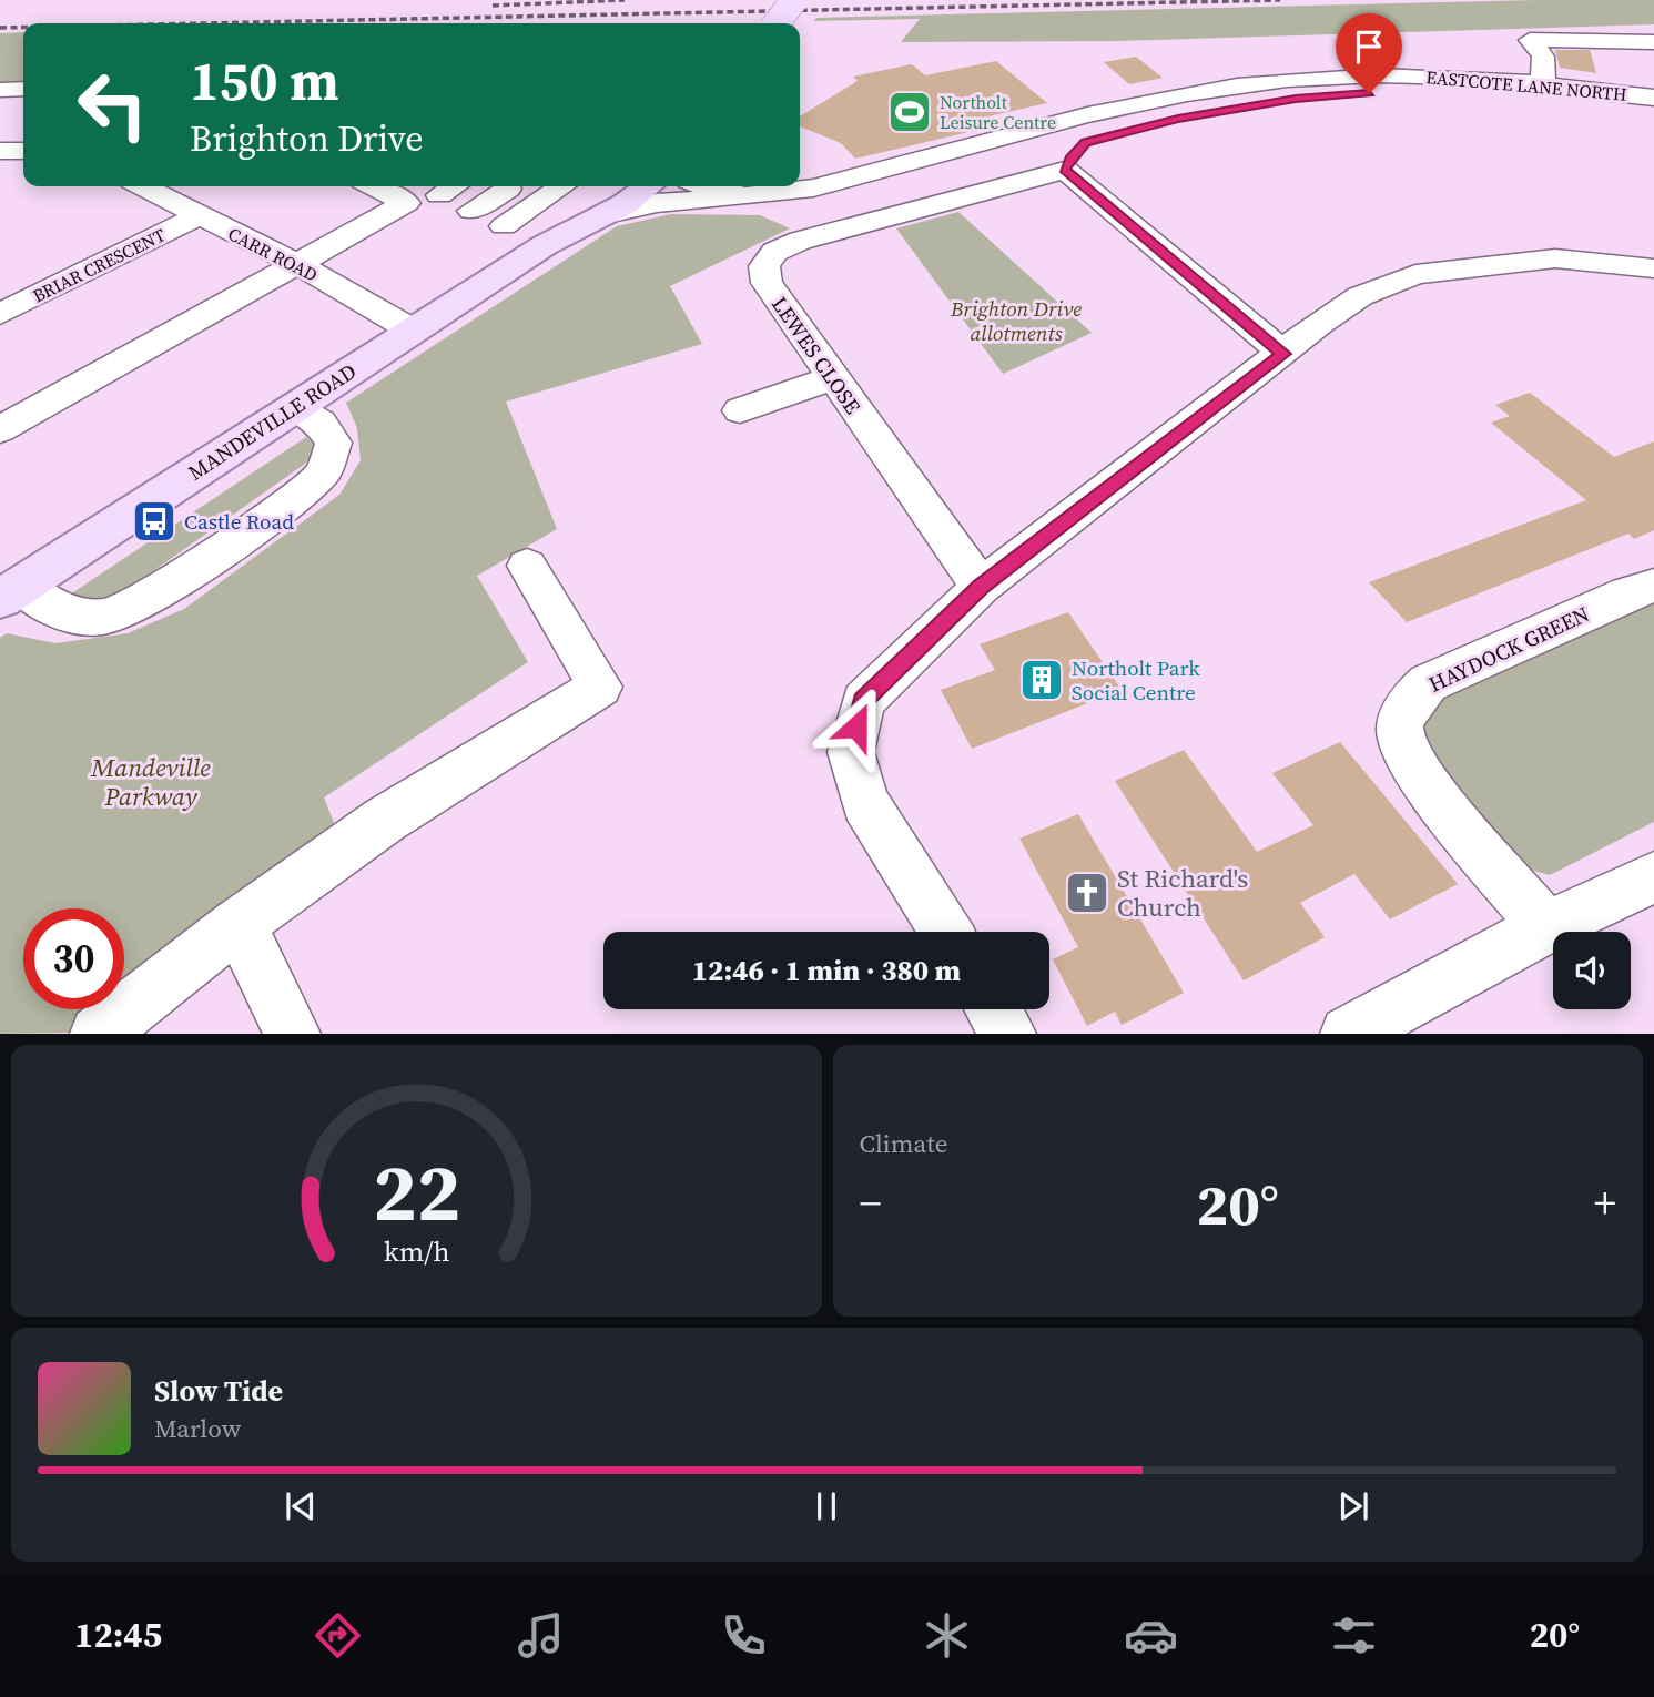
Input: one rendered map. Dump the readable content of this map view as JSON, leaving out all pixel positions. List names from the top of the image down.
{
  "streets": {
    "main road": ["MANDEVILLE ROAD"],
    "street": [
      "EASTCOTE LANE NORTH",
      "CARR ROAD",
      "BRIAR CRESCENT",
      "LEWES CLOSE",
      "HAYDOCK GREEN"
    ]
  },
  "crossings": [
    ["EASTCOTE LANE NORTH", "MANDEVILLE ROAD"],
    ["CARR ROAD", "BRIAR CRESCENT"],
    ["CARR ROAD", "MANDEVILLE ROAD"]
  ],
  "parks": ["Brighton Drive allotments", "Mandeville Parkway"],
  "places": {
    "sports": ["Northolt Leisure Centre"],
    "bus stop": ["Castle Road"],
    "building": ["Northolt Park Social Centre"],
    "church": ["St Richard's Church"]
  },
  "page": {
    "turn": ["150 m", "Brighton Drive"],
    "limit": "30",
    "trip": "12:46 · 1 min · 380 m",
    "tile": "Climate",
    "heat": ["−", "20°", "+"],
    "song": ["Slow Tide", "Marlow"],
    "tabs": ["12:45", "20°"],
    "gauge": ["22", "km/h"]
  }
}
